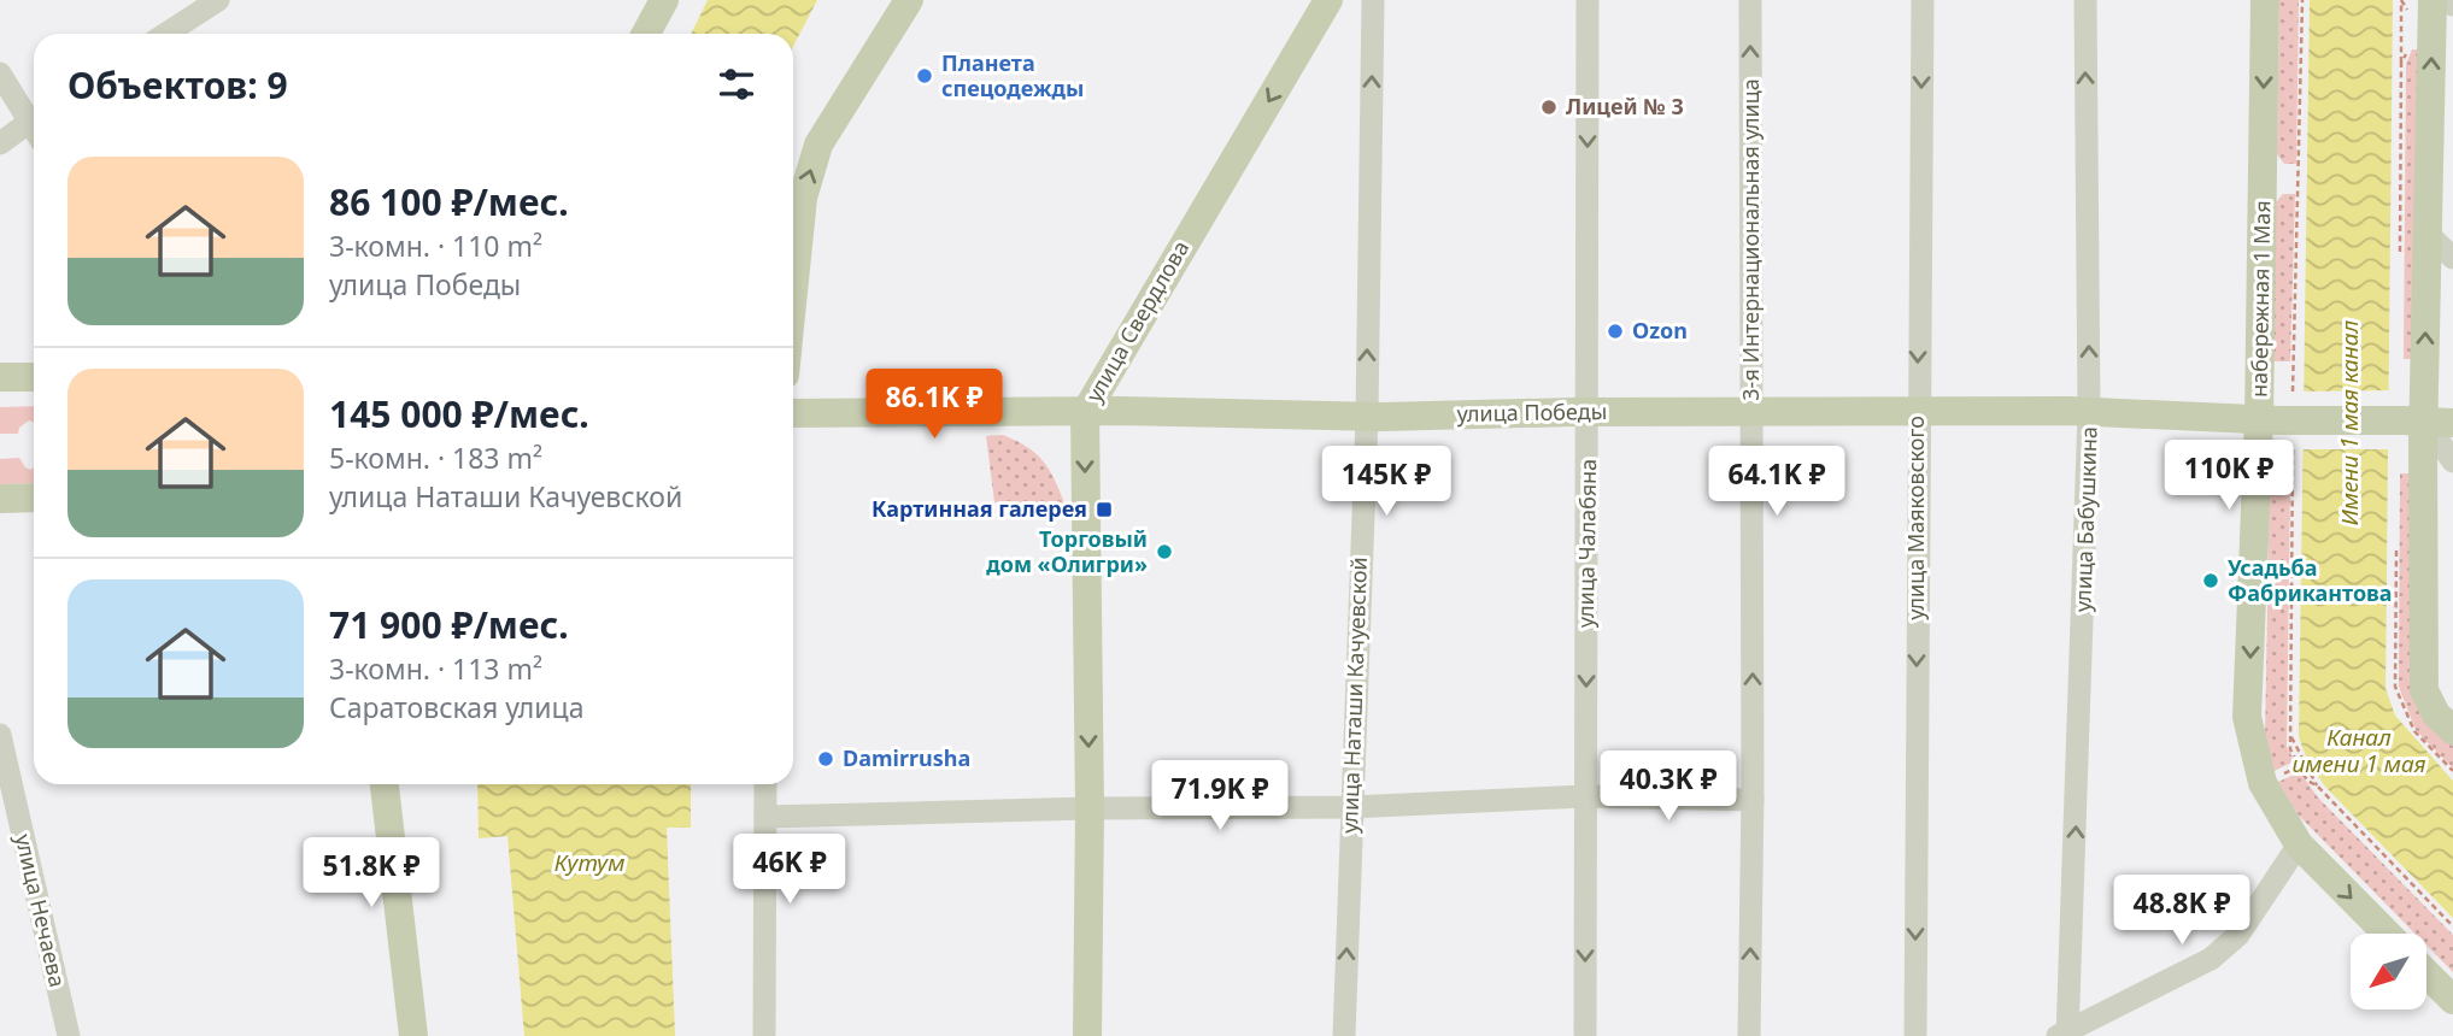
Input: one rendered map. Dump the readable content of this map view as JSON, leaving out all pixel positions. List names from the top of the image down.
{
  "streets": {
    "main road": ["набережная 1 Мая", "улица Свердлова", "улица Победы"],
    "street": [
      "3-я Интернациональная улица",
      "улица Маяковского",
      "улица Бабушкина",
      "улица Чалабяна",
      "улица Наташи Качуевской",
      "улица Нечаева"
    ]
  },
  "crossings": [
    ["3-я Интернациональная улица", "улица Победы"],
    ["набережная 1 Мая", "улица Победы"],
    ["улица Свердлова", "улица Победы"],
    ["улица Победы", "улица Маяковского"],
    ["улица Победы", "улица Бабушкина"],
    ["улица Победы", "улица Чалабяна"],
    ["улица Победы", "улица Наташи Качуевской"]
  ],
  "one_way": [
    "3-я Интернациональная улица",
    "улица Свердлова",
    "улица Маяковского",
    "улица Бабушкина",
    "улица Чалабяна",
    "улица Наташи Качуевской"
  ],
  "water": ["Имени 1 мая канал", "Канал имени 1 мая", "Кутум"],
  "places": {
    "other": [
      "Планета спецодежды",
      "Лицей № 3",
      "Ozon",
      "Торговый дом «Олигри»",
      "Усадьба Фабрикантова",
      "Damirrusha"
    ],
    "transit": ["Картинная галерея"]
  },
  "north": "bottom left",
  "page": {
    "heading": "Объектов: 9",
    "list": [
      {
        "name": "86 100 ₽/мес.",
        "note": "3-комн. · 110 m² · улица Победы"
      },
      {
        "name": "145 000 ₽/мес.",
        "note": "5-комн. · 183 m² · улица Наташи Качуевской"
      },
      {
        "name": "71 900 ₽/мес.",
        "note": "3-комн. · 113 m² · Саратовская улица"
      }
    ],
    "price": [
      "86.1K ₽",
      "110K ₽",
      "145K ₽",
      "64.1K ₽",
      "40.3K ₽",
      "71.9K ₽",
      "46K ₽",
      "51.8K ₽",
      "48.8K ₽"
    ]
  }
}
